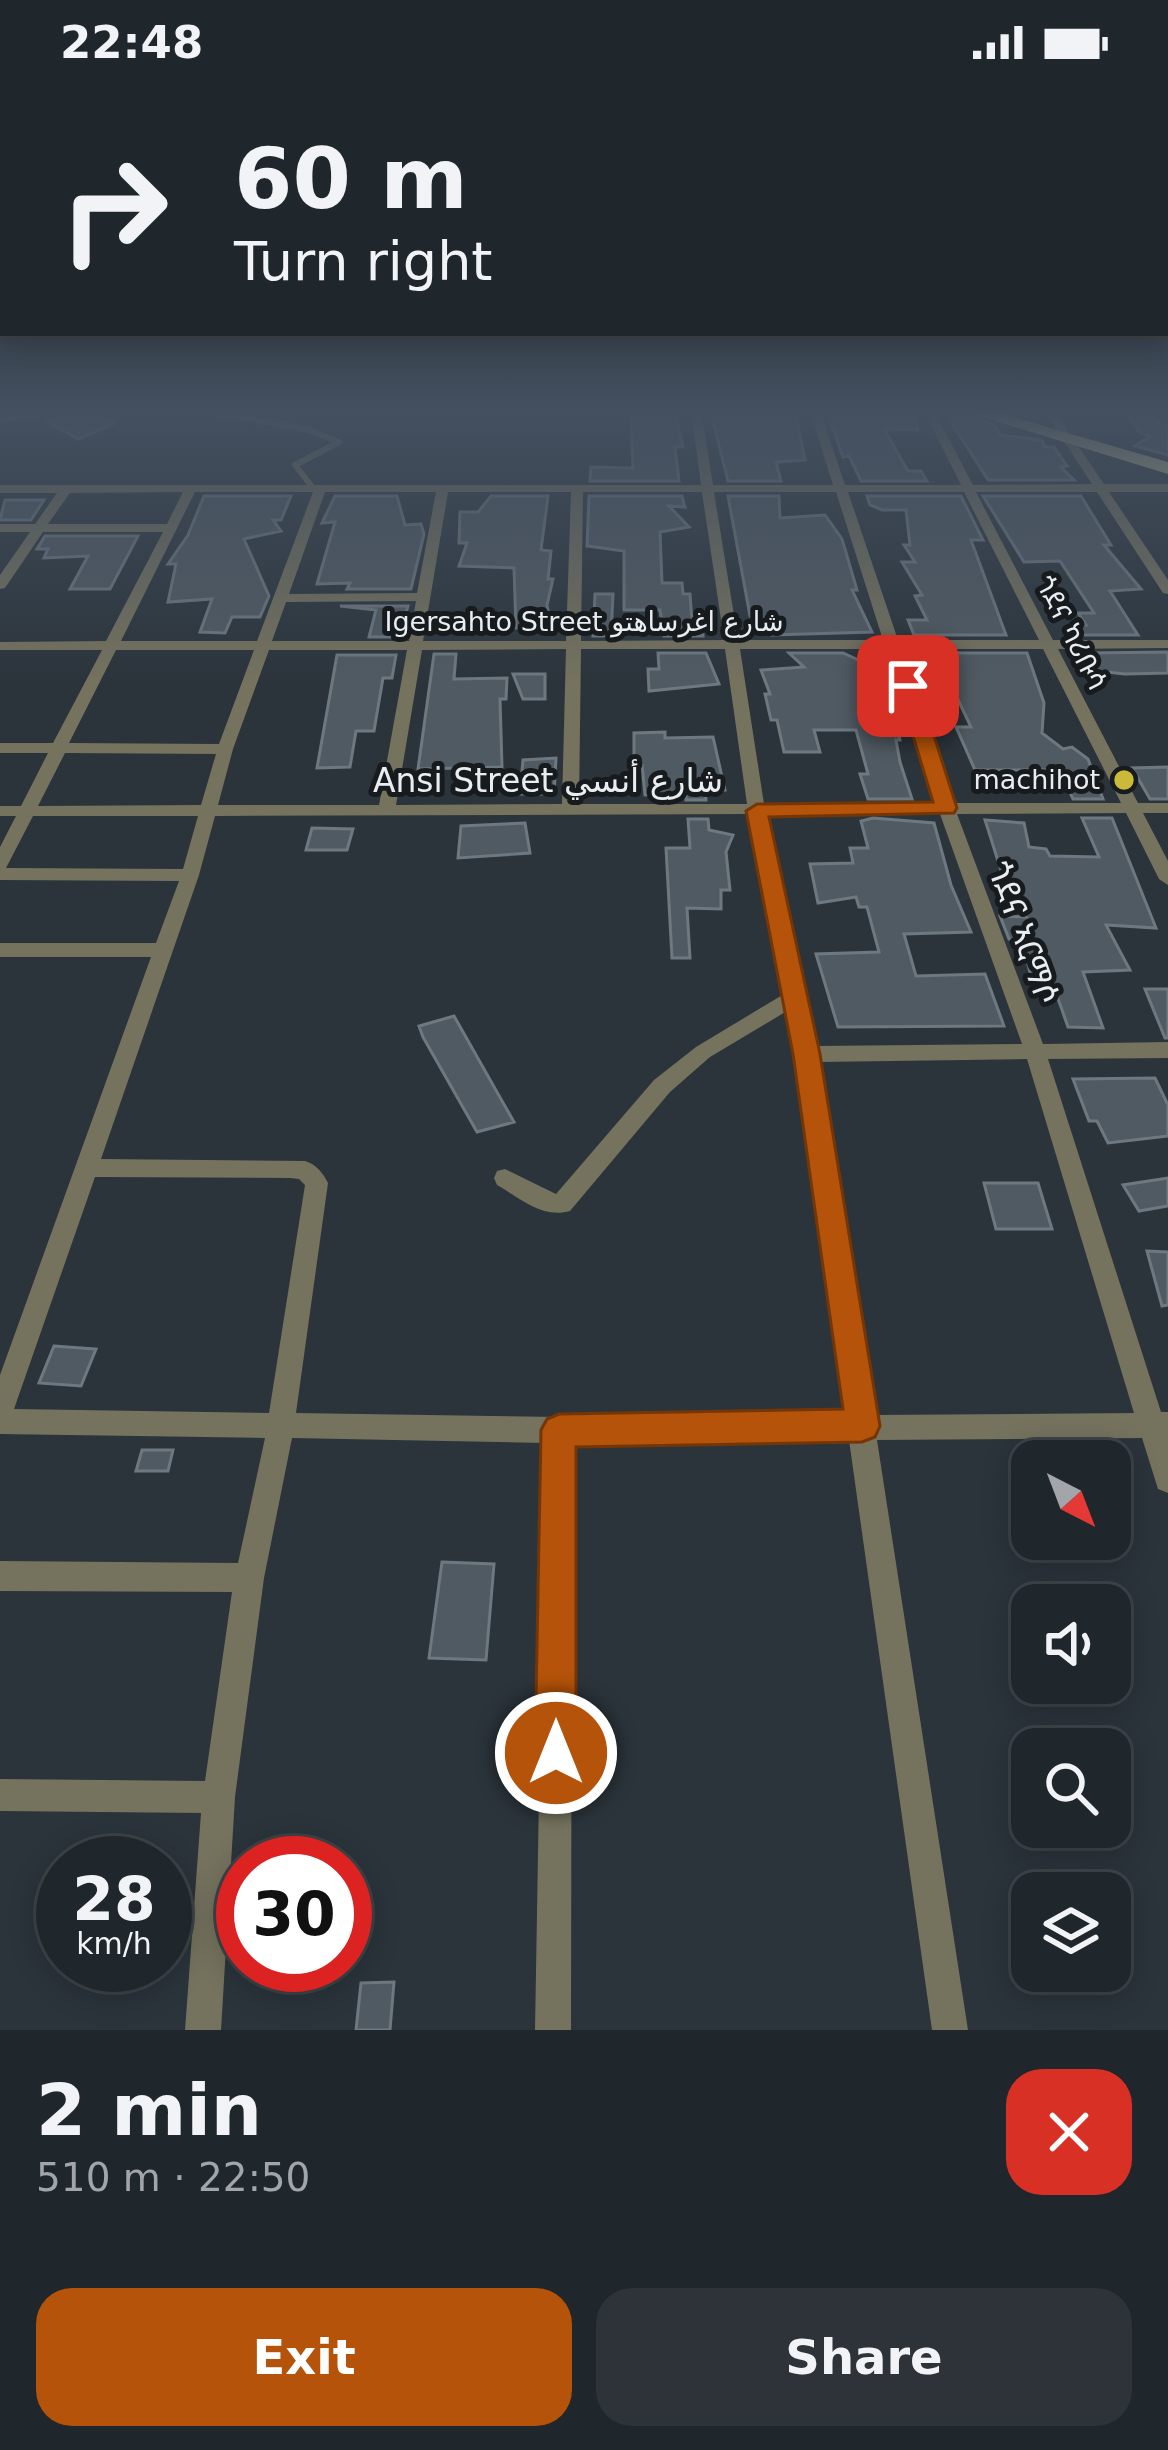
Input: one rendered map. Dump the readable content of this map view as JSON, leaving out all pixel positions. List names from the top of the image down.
{
  "streets": {
    "street": [
      "Igersahto Street شارع اغرساهتو",
      "ጎደና ካሪቡሳ",
      "Ansi Street شارع أنسي",
      "ጎደና ኣርማሶ"
    ]
  },
  "crossings": [
    ["Igersahto Street شارع اغرساهتو", "ጎደና ካሪቡሳ"],
    ["Igersahto Street شارع اغرساهتو", "ጎደና ኣርማሶ"],
    ["ጎደና ካሪቡሳ", "Ansi Street شارع أنسي"],
    ["Ansi Street شارع أنسي", "ጎደና ኣርማሶ"]
  ],
  "places": ["machihot"],
  "north": "bottom right",
  "page": {
    "status": "22:48",
    "turn": ["60 m", "Turn right"],
    "speed": "28 km/h",
    "limit": "30",
    "heading": ["2 min", "510 m · 22:50"],
    "buttons": ["Exit", "Share"]
  }
}
